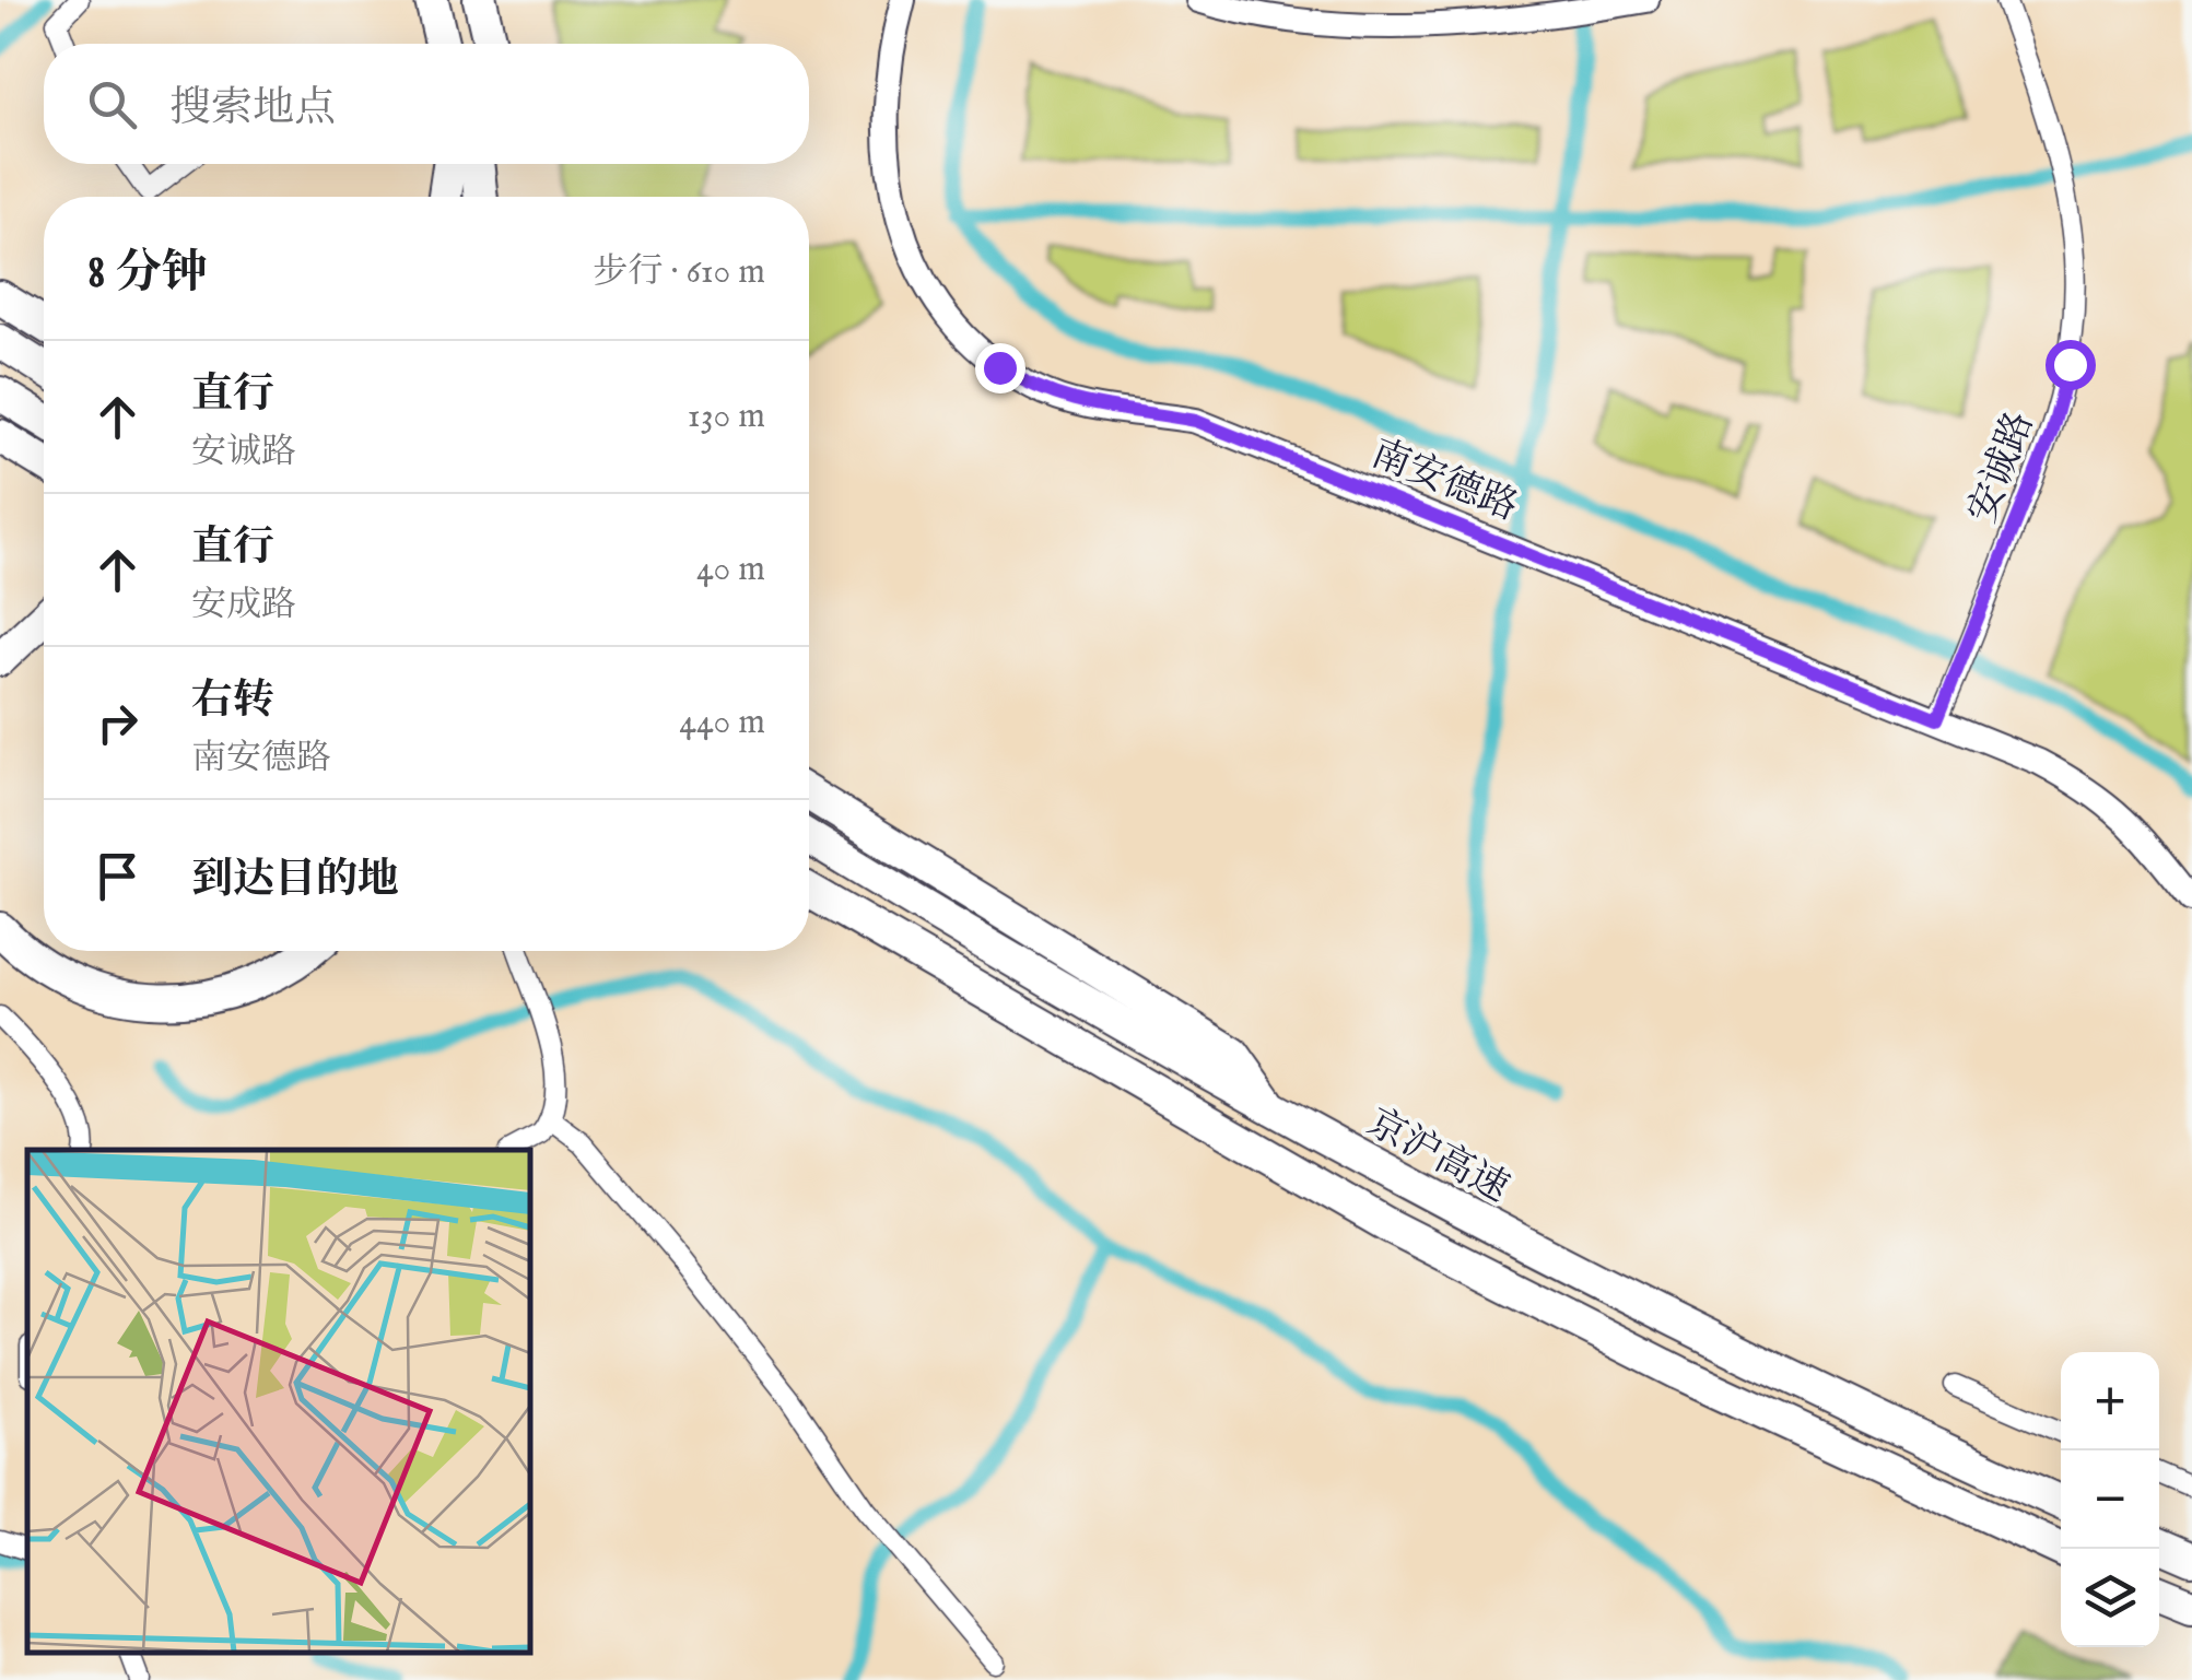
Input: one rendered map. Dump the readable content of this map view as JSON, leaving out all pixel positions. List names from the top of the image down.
{
  "streets": {
    "highway": ["京沪高速"],
    "street": ["安诚路", "南安德路"]
  },
  "crossings": [
    ["安诚路", "南安德路"]
  ],
  "page": {
    "search": "搜索地点",
    "heading": ["8 分钟", "步行 · 610 m"],
    "list": [
      ["直行", "安诚路", "130 m"],
      ["直行", "安成路", "40 m"],
      ["右转", "南安德路", "440 m"],
      "到达目的地"
    ],
    "map_buttons": ["+", "−"]
  }
}
